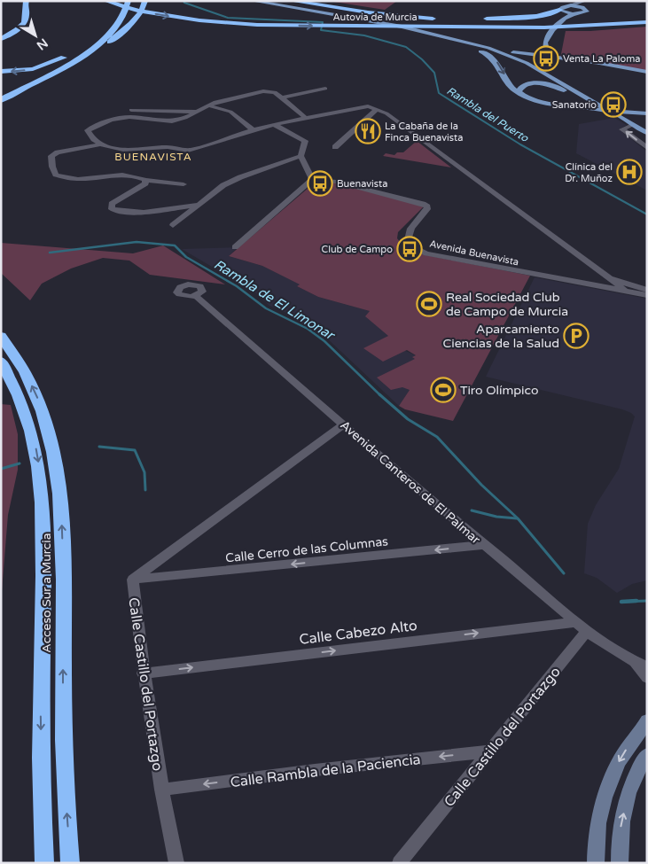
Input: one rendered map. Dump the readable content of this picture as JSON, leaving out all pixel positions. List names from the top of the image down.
{
  "streets": {
    "highway": ["Autovía de Murcia", "Acceso Sur a Murcia"],
    "street": [
      "Avenida Buenavista",
      "Avenida Canteros de El Palmar",
      "Calle Cerro de las Columnas",
      "Calle Cabezo Alto",
      "Calle Castillo del Portazgo",
      "Calle Rambla de la Paciencia"
    ]
  },
  "crossings": [
    ["Avenida Canteros de El Palmar", "Calle Cerro de las Columnas"],
    ["Avenida Canteros de El Palmar", "Calle Cabezo Alto"],
    ["Avenida Canteros de El Palmar", "Calle Castillo del Portazgo"],
    ["Calle Cerro de las Columnas", "Calle Castillo del Portazgo"],
    ["Calle Cabezo Alto", "Calle Castillo del Portazgo"],
    ["Calle Castillo del Portazgo", "Calle Rambla de la Paciencia"]
  ],
  "one_way": ["Calle Cerro de las Columnas", "Calle Cabezo Alto", "Calle Rambla de la Paciencia"],
  "districts": ["BUENAVISTA"],
  "water": ["Rambla del Puerto", "Rambla de El Limonar"],
  "places": {
    "bus stop": [
      "Venta La Paloma",
      "Sanatorio",
      "Buenavista",
      "Club de Campo"
    ],
    "restaurant": ["La Cabaña de la Finca Buenavista"],
    "hospital": ["Clínica del Dr. Muñoz"],
    "sports": ["Real Sociedad Club de Campo de Murcia", "Tiro Olímpico"],
    "parking": ["Aparcamiento Ciencias de la Salud"]
  },
  "north": "bottom right"
}
